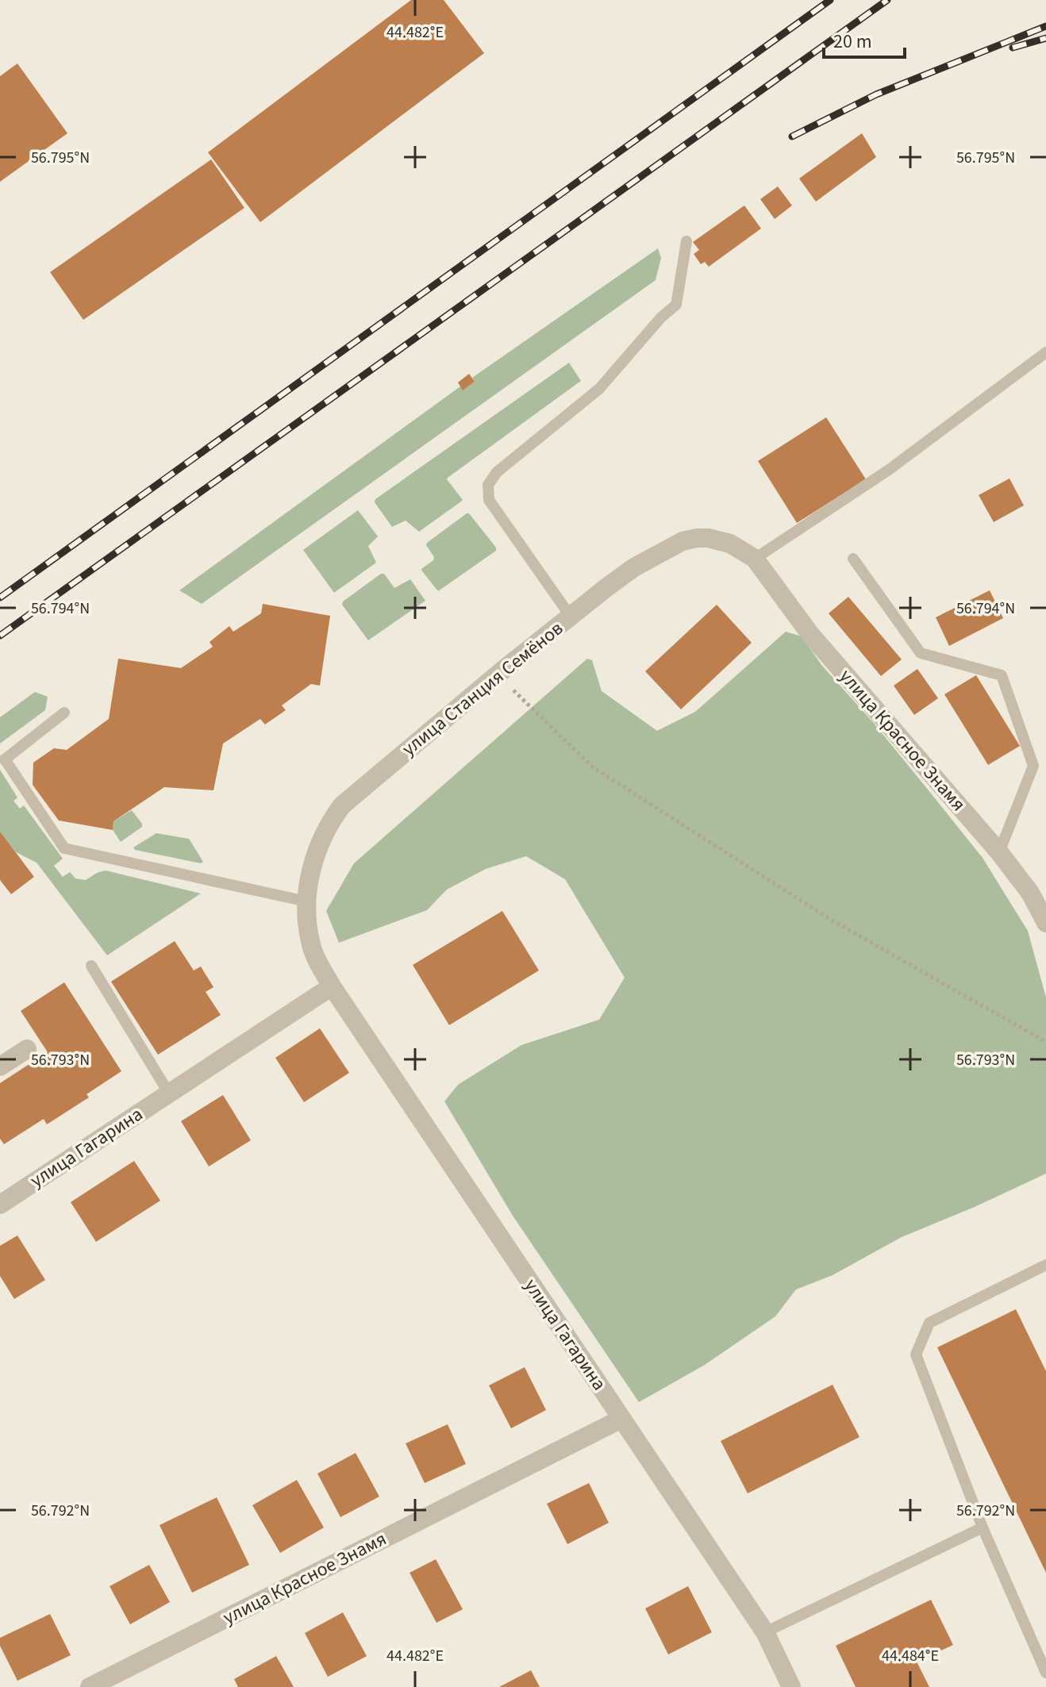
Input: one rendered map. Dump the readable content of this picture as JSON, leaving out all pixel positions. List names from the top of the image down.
{
  "streets": {
    "street": ["улица Станция Семёнов", "улица Красное Знамя", "улица Гагарина"]
  },
  "crossings": [
    ["улица Станция Семёнов", "улица Красное Знамя"],
    ["улица Станция Семёнов", "улица Гагарина"],
    ["улица Красное Знамя", "улица Гагарина"]
  ],
  "scale_bar": "20 m",
  "coordinates": [
    "44.482°E",
    "56.795°N",
    "56.794°N",
    "56.793°N",
    "56.792°N",
    "44.484°E"
  ]
}
